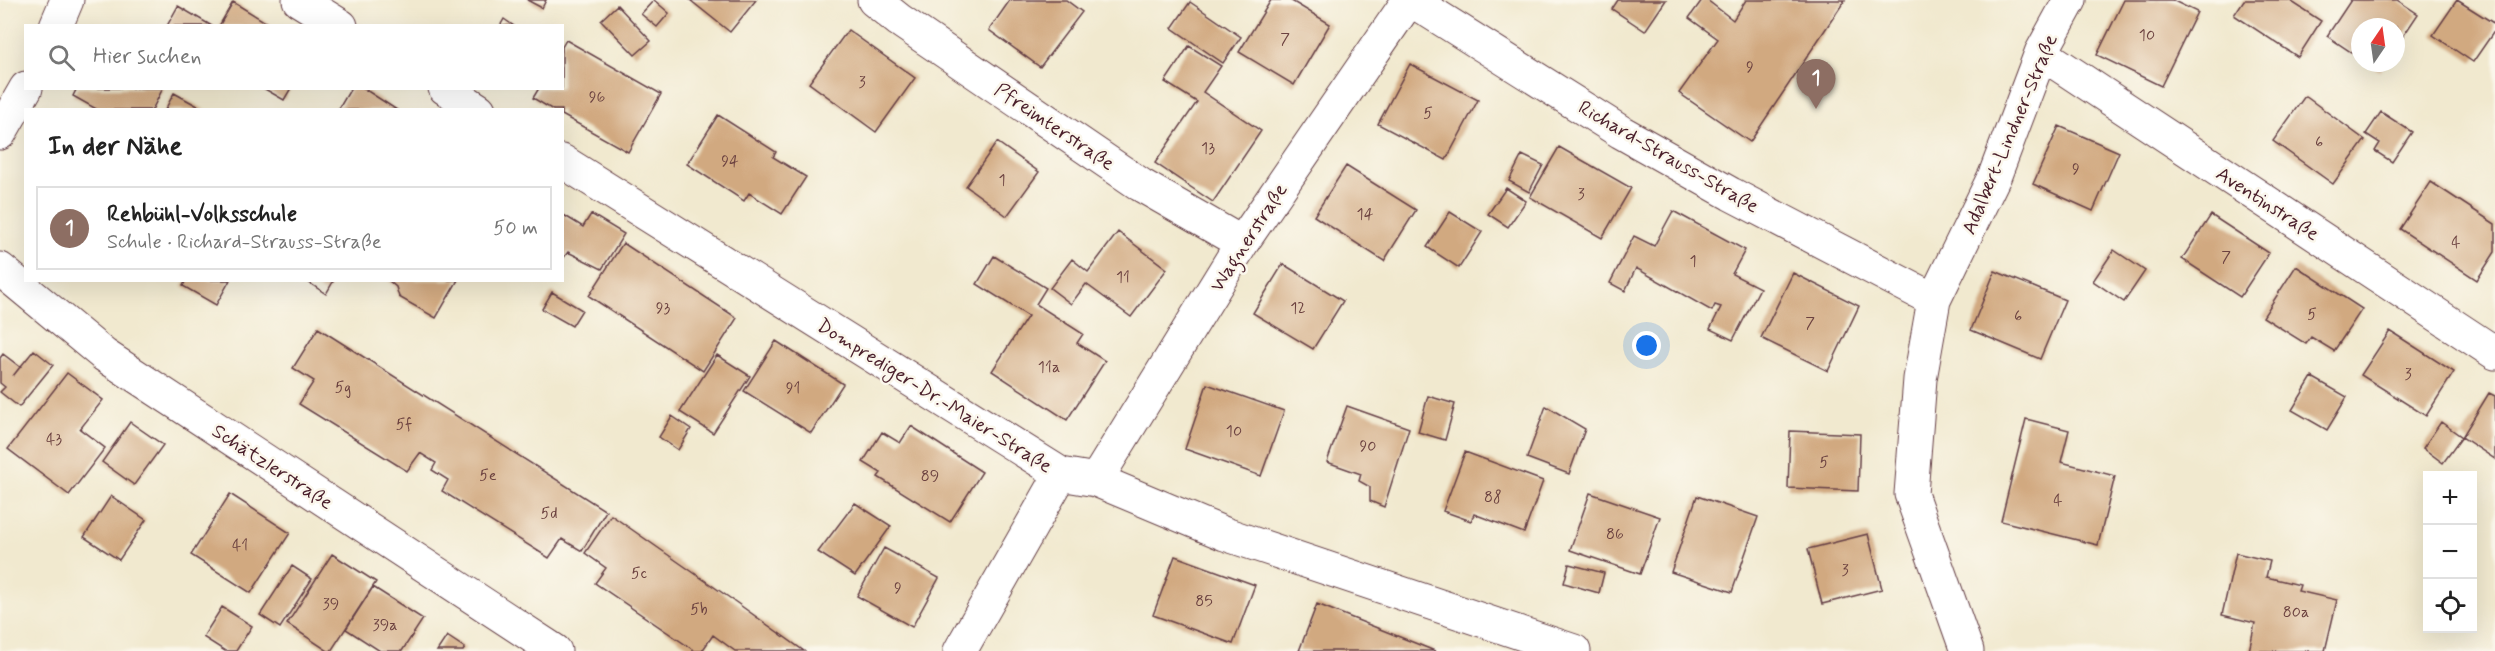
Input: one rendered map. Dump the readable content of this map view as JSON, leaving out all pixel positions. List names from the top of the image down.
{
  "streets": {
    "street": [
      "Pfreimterstraße",
      "Adalbert-Lindner-Straße",
      "Richard-Strauss-Straße",
      "Aventinstraße",
      "Wagnerstraße",
      "Domprediger-Dr.-Maier-Straße",
      "Schätzlerstraße"
    ]
  },
  "crossings": [
    ["Pfreimterstraße", "Wagnerstraße"],
    ["Adalbert-Lindner-Straße", "Richard-Strauss-Straße"],
    ["Adalbert-Lindner-Straße", "Aventinstraße"],
    ["Richard-Strauss-Straße", "Wagnerstraße"],
    ["Wagnerstraße", "Domprediger-Dr.-Maier-Straße"]
  ],
  "house_numbers": [
    "10",
    "7",
    "9",
    "3",
    "96",
    "5",
    "6",
    "13",
    "94",
    "9",
    "1",
    "3",
    "14",
    "4",
    "7",
    "1",
    "11",
    "93",
    "12",
    "5",
    "6",
    "7",
    "11a",
    "3",
    "5g",
    "91",
    "5f",
    "10",
    "43",
    "90",
    "5",
    "5e",
    "89",
    "88",
    "4",
    "5d",
    "86",
    "41",
    "3",
    "5c",
    "9",
    "85",
    "39",
    "5b",
    "80a",
    "39a"
  ],
  "north": "top",
  "page": {
    "search": "Hier suchen",
    "pins": "1",
    "heading": "In der Nähe",
    "list": [
      {
        "mark": "1",
        "name": "Rehbühl-Volksschule",
        "note": "Schule · Richard-Strauss-Straße",
        "value": "50 m"
      }
    ],
    "map_buttons": ["+", "−"]
  }
}
